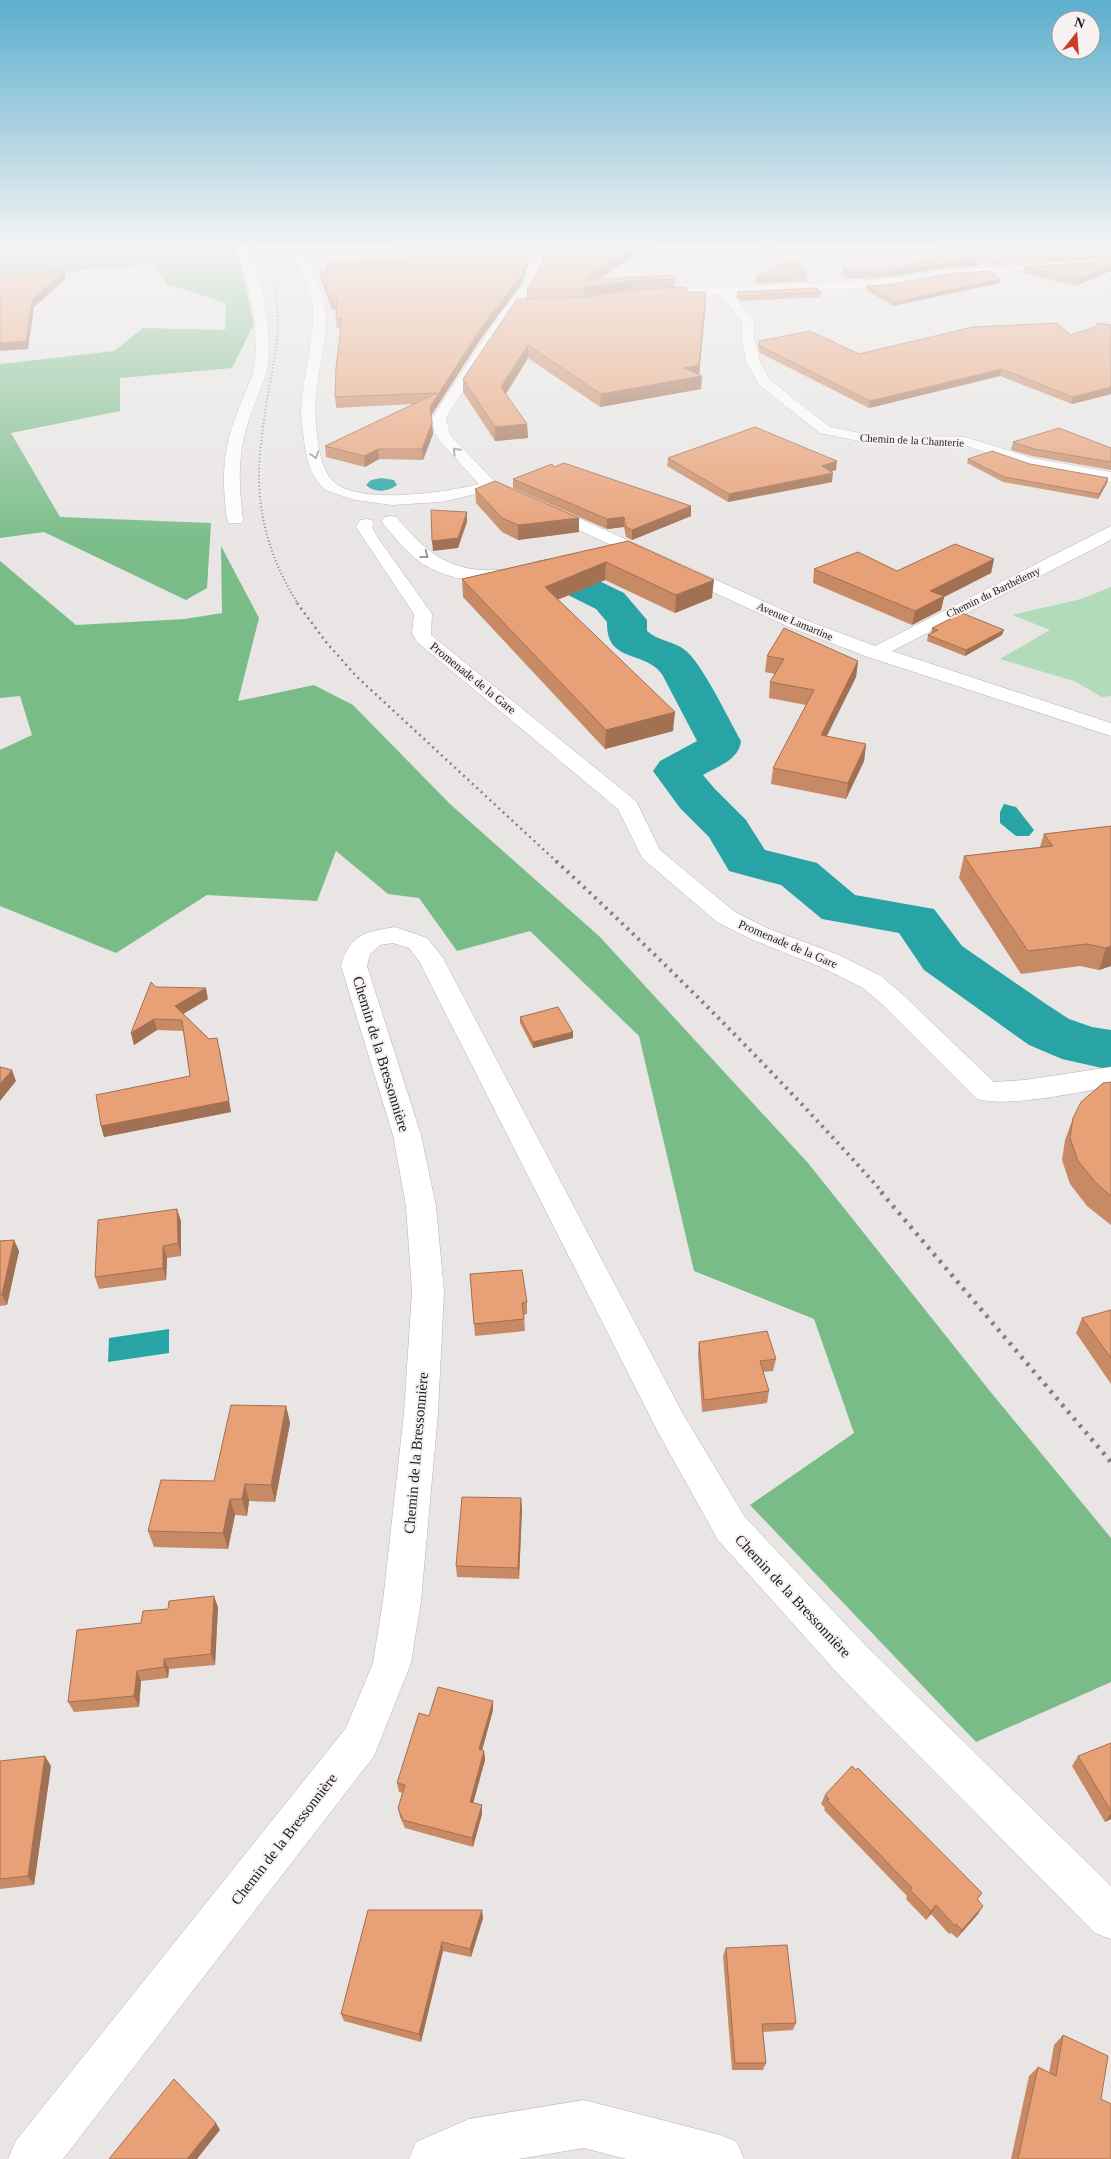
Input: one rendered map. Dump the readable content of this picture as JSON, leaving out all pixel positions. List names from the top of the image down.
{
  "streets": {
    "street": [
      "Chemin de la Chanterie",
      "Chemin du Barthélemy",
      "Avenue Lamartine",
      "Promenade de la Gare",
      "Chemin de la Bressonnière"
    ]
  },
  "crossings": [
    ["Chemin du Barthélemy", "Avenue Lamartine"]
  ],
  "north": "top"
}
